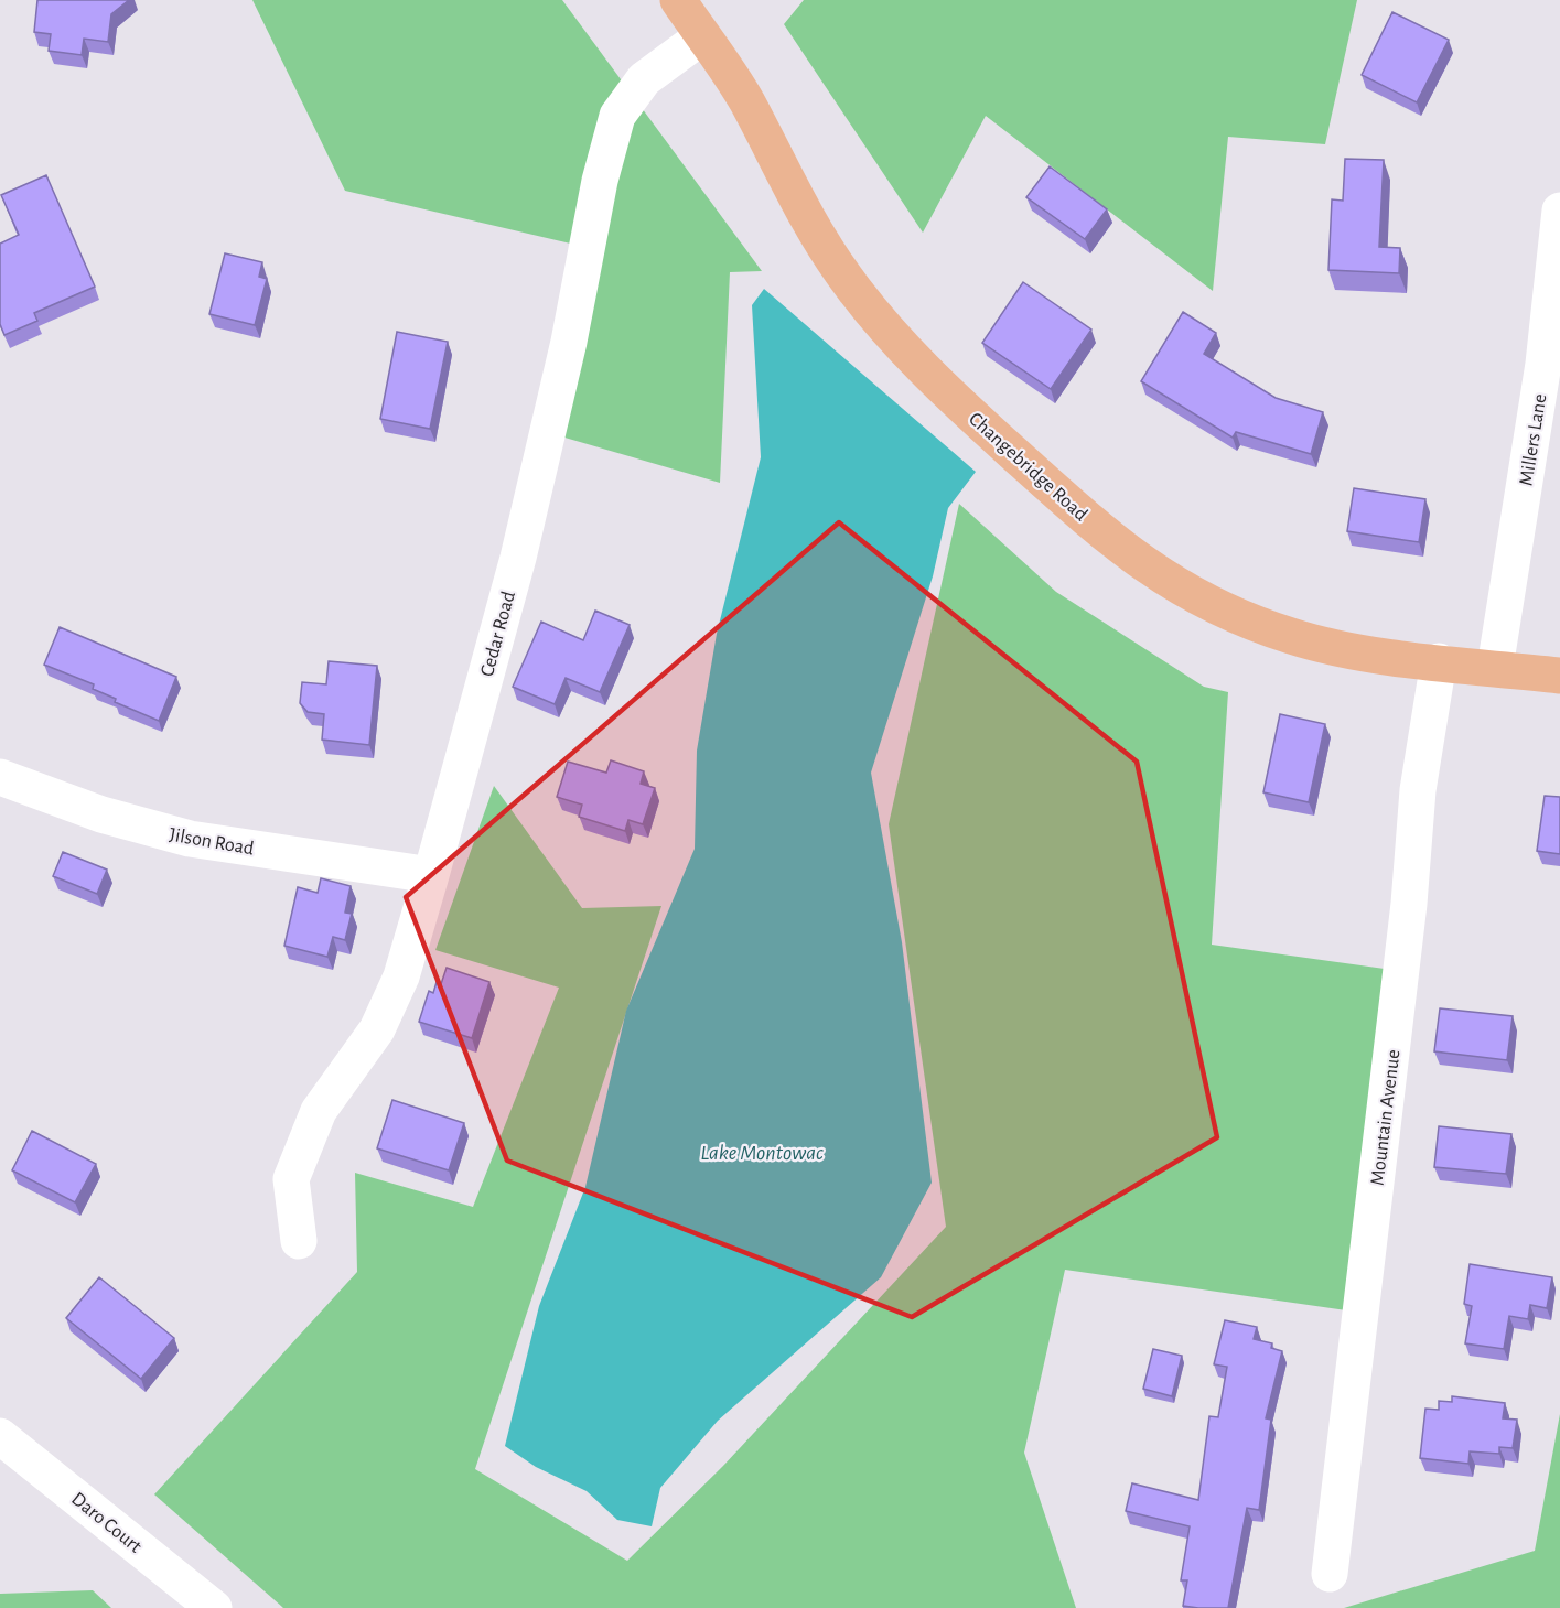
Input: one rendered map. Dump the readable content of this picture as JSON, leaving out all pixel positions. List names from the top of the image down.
{
  "streets": {
    "main road": ["Changebridge Road"],
    "street": [
      "Millers Lane",
      "Cedar Road",
      "Jilson Road",
      "Mountain Avenue",
      "Daro Court"
    ]
  },
  "crossings": [
    ["Millers Lane", "Changebridge Road"],
    ["Changebridge Road", "Cedar Road"],
    ["Changebridge Road", "Mountain Avenue"],
    ["Cedar Road", "Jilson Road"]
  ],
  "water": ["Lake Montowac"]
}
